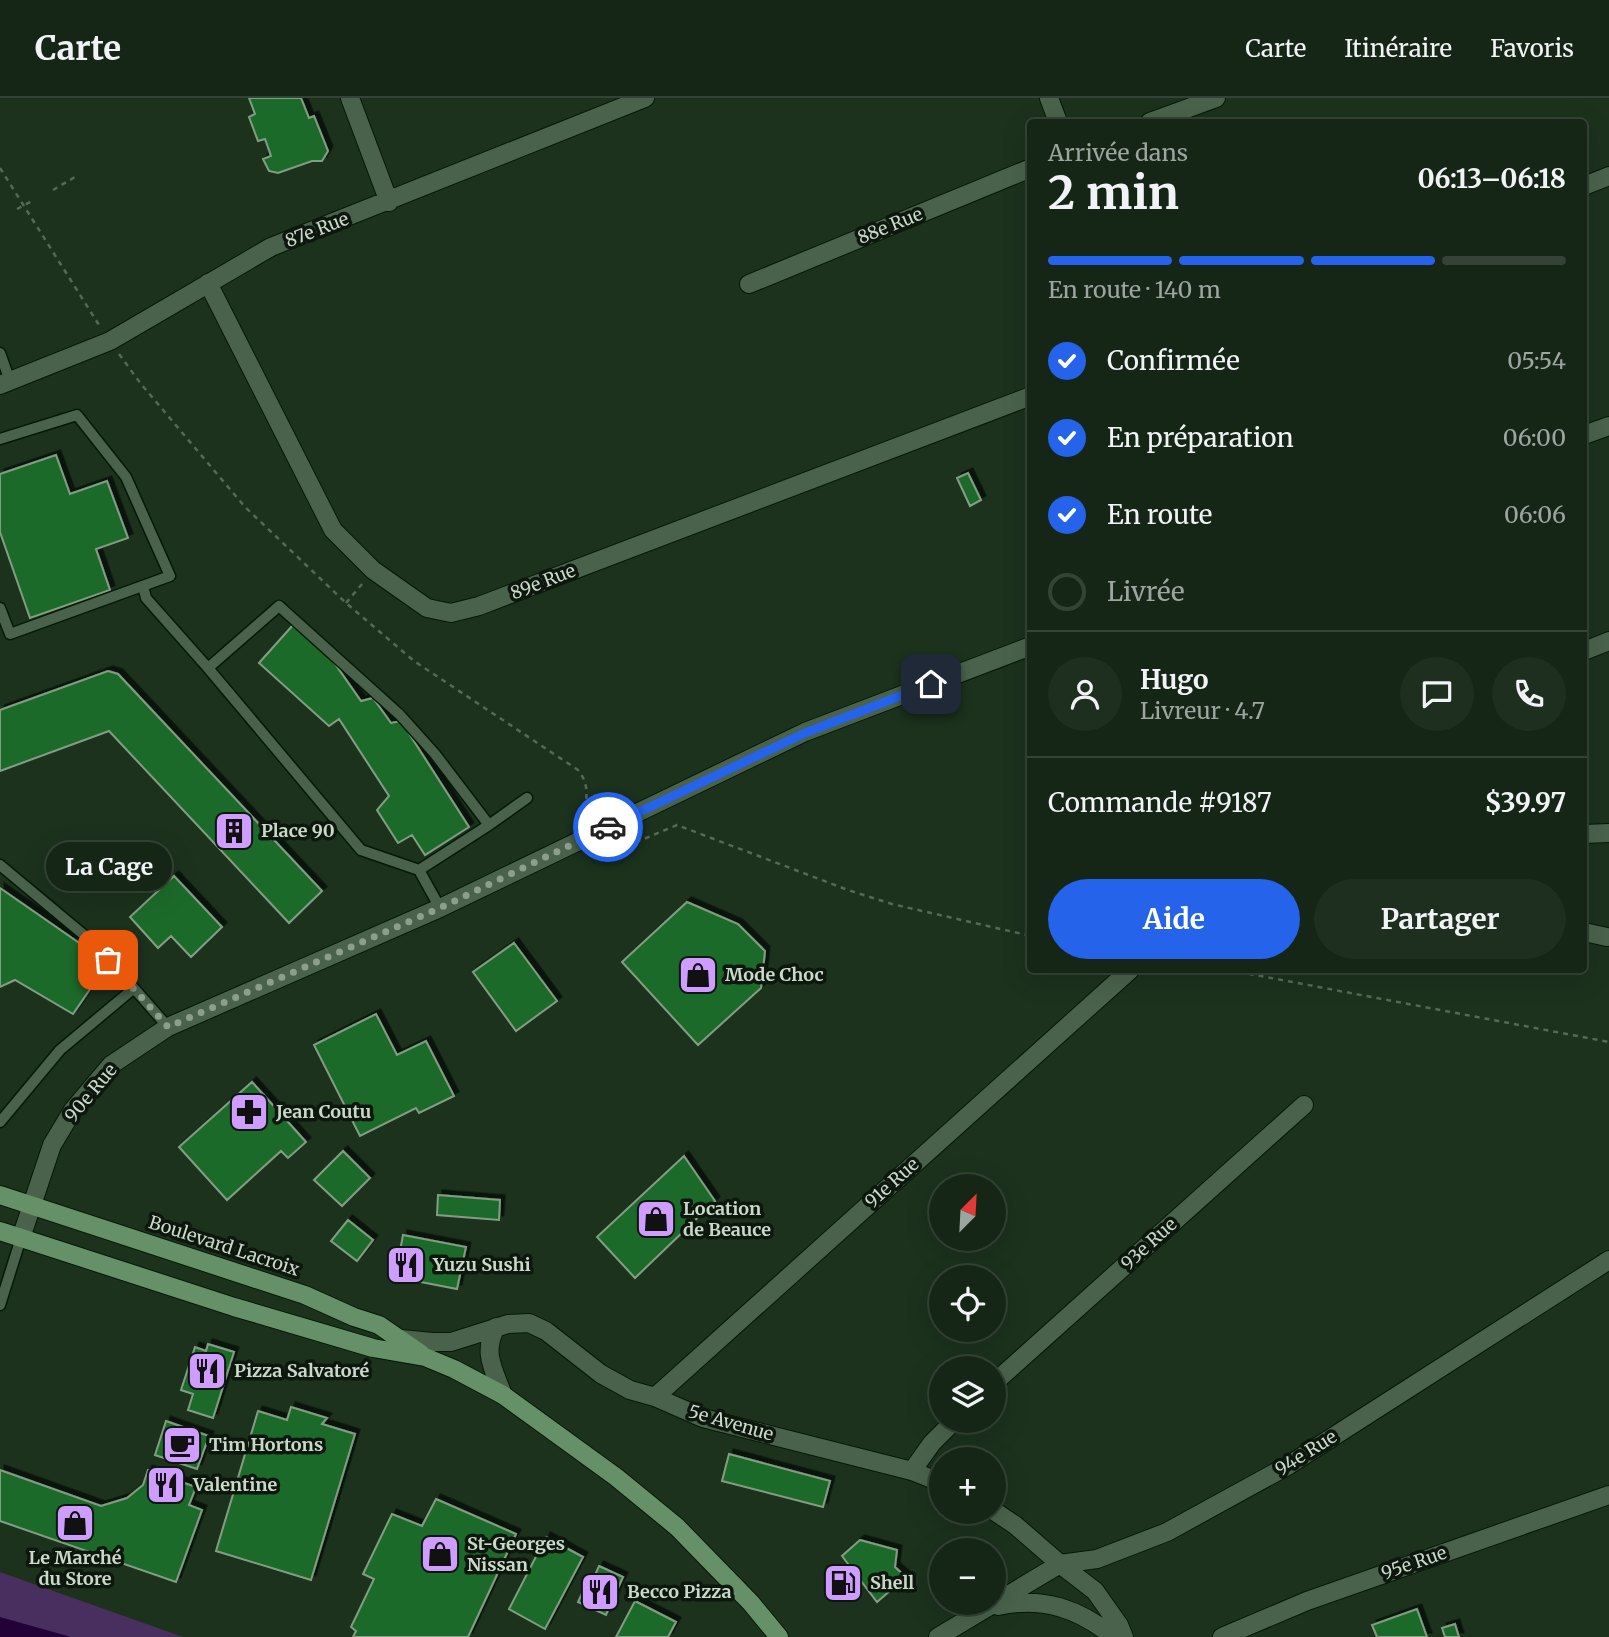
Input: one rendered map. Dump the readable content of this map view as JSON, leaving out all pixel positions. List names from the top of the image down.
{
  "streets": {
    "main road": ["Boulevard Lacroix"],
    "street": [
      "88e Rue",
      "87e Rue",
      "89e Rue",
      "90e Rue",
      "91e Rue",
      "93e Rue",
      "5e Avenue",
      "94e Rue",
      "95e Rue"
    ]
  },
  "crossings": [
    ["87e Rue", "89e Rue"],
    ["90e Rue", "Boulevard Lacroix"],
    ["91e Rue", "5e Avenue"],
    ["Boulevard Lacroix", "5e Avenue"]
  ],
  "places": {
    "building": ["Place 90"],
    "other": ["La Cage"],
    "shop": [
      "Mode Choc",
      "Location de Beauce",
      "Le Marché du Store",
      "St-Georges Nissan"
    ],
    "pharmacy": ["Jean Coutu"],
    "restaurant": [
      "Yuzu Sushi",
      "Pizza Salvatoré",
      "Valentine",
      "Becco Pizza"
    ],
    "cafe": ["Tim Hortons"],
    "fuel station": ["Shell"]
  },
  "north": "top right",
  "page": {
    "header": "Carte",
    "nav": ["Carte", "Itinéraire", "Favoris"],
    "heading": ["2 min", "Arrivée dans", "06:13–06:18"],
    "panel": [
      "Hugo",
      "Livreur · 4.7",
      "Commande #9187",
      "$39.97"
    ],
    "bar": "En route · 140 m",
    "list": [
      ["Confirmée", "05:54"],
      ["En préparation", "06:00"],
      ["En route", "06:06"],
      "Livrée"
    ],
    "bubble": "La Cage",
    "buttons": ["Aide", "Partager"],
    "map_buttons": ["+", "−"]
  }
}
